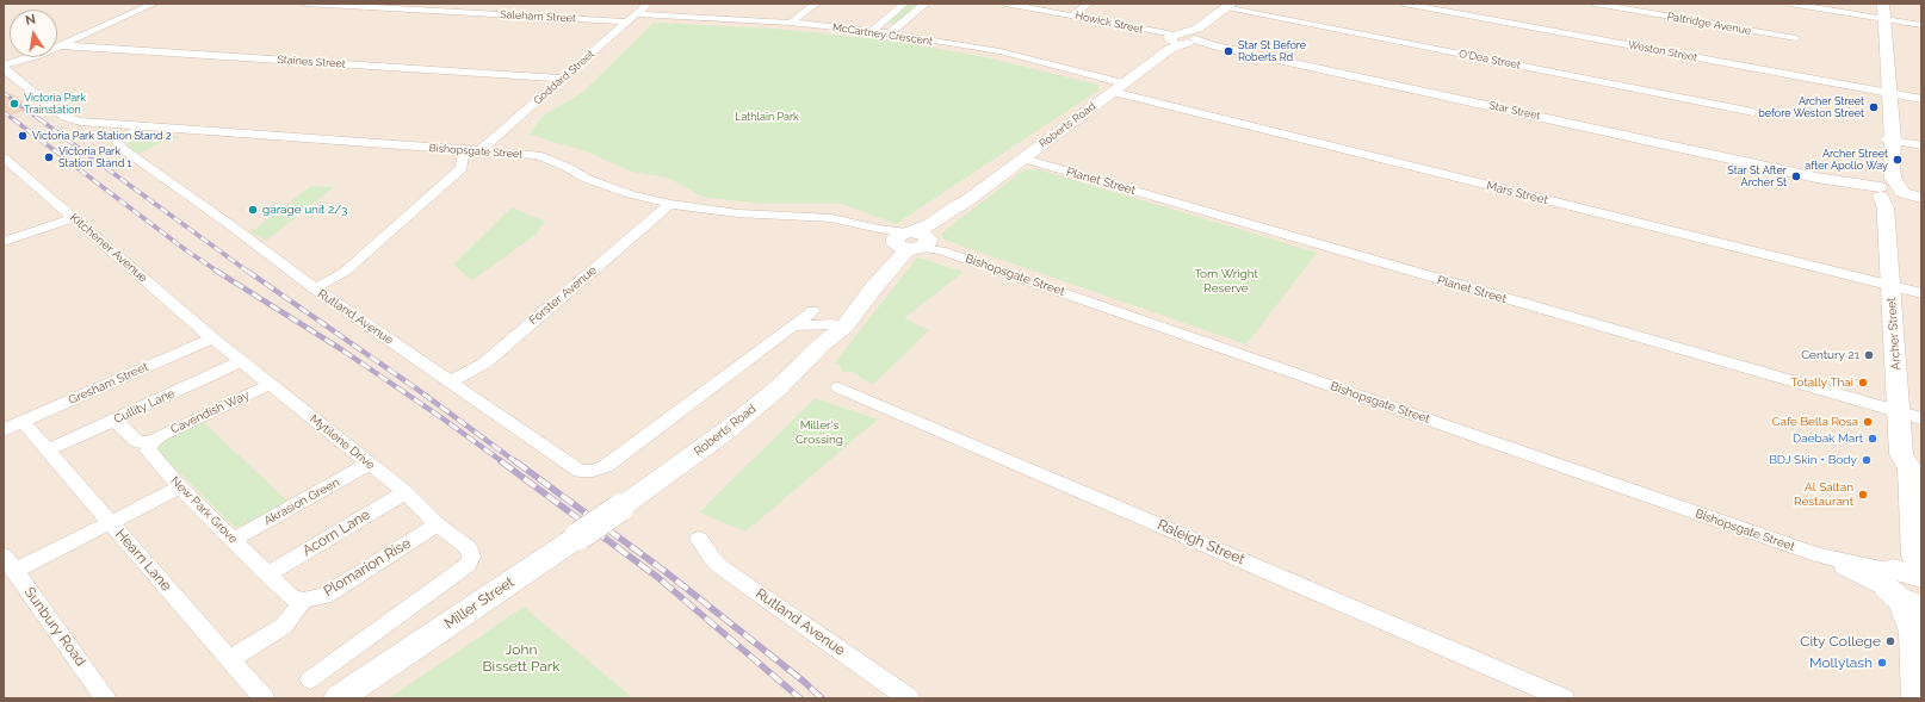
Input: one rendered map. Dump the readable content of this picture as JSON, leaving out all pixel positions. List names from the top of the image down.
{
  "streets": {
    "main road": ["Roberts Road", "Archer Street", "Miller Street"],
    "street": [
      "Saleham Street",
      "Howick Street",
      "Paltridge Avenue",
      "McCartney Crescent",
      "Weston Street",
      "O'Dea Street",
      "Staines Street",
      "Goddard Street",
      "Star Street",
      "Bishopsgate Street",
      "Planet Street",
      "Mars Street",
      "Kitchener Avenue",
      "Forster Avenue",
      "Rutland Avenue",
      "Gresham Street",
      "Cullity Lane",
      "Cavendish Way",
      "Mytilene Drive",
      "Akrasion Green",
      "New Park Grove",
      "Acorn Lane",
      "Raleigh Street",
      "Hearn Lane",
      "Plomarion Rise",
      "Sunbury Road"
    ]
  },
  "crossings": [
    ["Saleham Street", "Goddard Street"],
    ["Howick Street", "Star Street"],
    ["Howick Street", "Roberts Road"],
    ["McCartney Crescent", "Goddard Street"],
    ["McCartney Crescent", "Roberts Road"],
    ["McCartney Crescent", "Mars Street"],
    ["Weston Street", "Archer Street"],
    ["O'Dea Street", "Roberts Road"],
    ["Staines Street", "Goddard Street"],
    ["Goddard Street", "Bishopsgate Street"],
    ["Star Street", "Roberts Road"],
    ["Star Street", "Archer Street"],
    ["Roberts Road", "Bishopsgate Street"],
    ["Roberts Road", "Planet Street"],
    ["Roberts Road", "Mars Street"],
    ["Roberts Road", "Miller Street"],
    ["Bishopsgate Street", "Forster Avenue"],
    ["Bishopsgate Street", "Rutland Avenue"],
    ["Bishopsgate Street", "Archer Street"],
    ["Planet Street", "Archer Street"],
    ["Mars Street", "Archer Street"],
    ["Kitchener Avenue", "Gresham Street"],
    ["Kitchener Avenue", "Mytilene Drive"],
    ["Forster Avenue", "Rutland Avenue"],
    ["Gresham Street", "Mytilene Drive"],
    ["Gresham Street", "Hearn Lane"],
    ["Cullity Lane", "Mytilene Drive"],
    ["Cullity Lane", "Hearn Lane"],
    ["Cavendish Way", "Mytilene Drive"],
    ["Cavendish Way", "New Park Grove"],
    ["Mytilene Drive", "Akrasion Green"],
    ["Mytilene Drive", "Acorn Lane"],
    ["Mytilene Drive", "Plomarion Rise"],
    ["Akrasion Green", "New Park Grove"],
    ["New Park Grove", "Acorn Lane"],
    ["New Park Grove", "Plomarion Rise"]
  ],
  "parks": [
    "Lathlain Park",
    "Tom Wright Reserve",
    "Miller's Crossing",
    "John Bissett Park"
  ],
  "places": [
    "Star St Before Roberts Rd",
    "Victoria Park Trainstation",
    "Archer Street before Weston Street",
    "Victoria Park Station Stand 2",
    "Victoria Park Station Stand 1",
    "Archer Street after Apollo Way",
    "Star St After Archer St",
    "garage unit 2/3",
    "Century 21",
    "Totally Thai",
    "Cafe Bella Rosa",
    "Daebak Mart",
    "BDJ Skin + Body",
    "Al Saltan Restaurant",
    "City College",
    "Mollylash"
  ],
  "north": "top"
}
